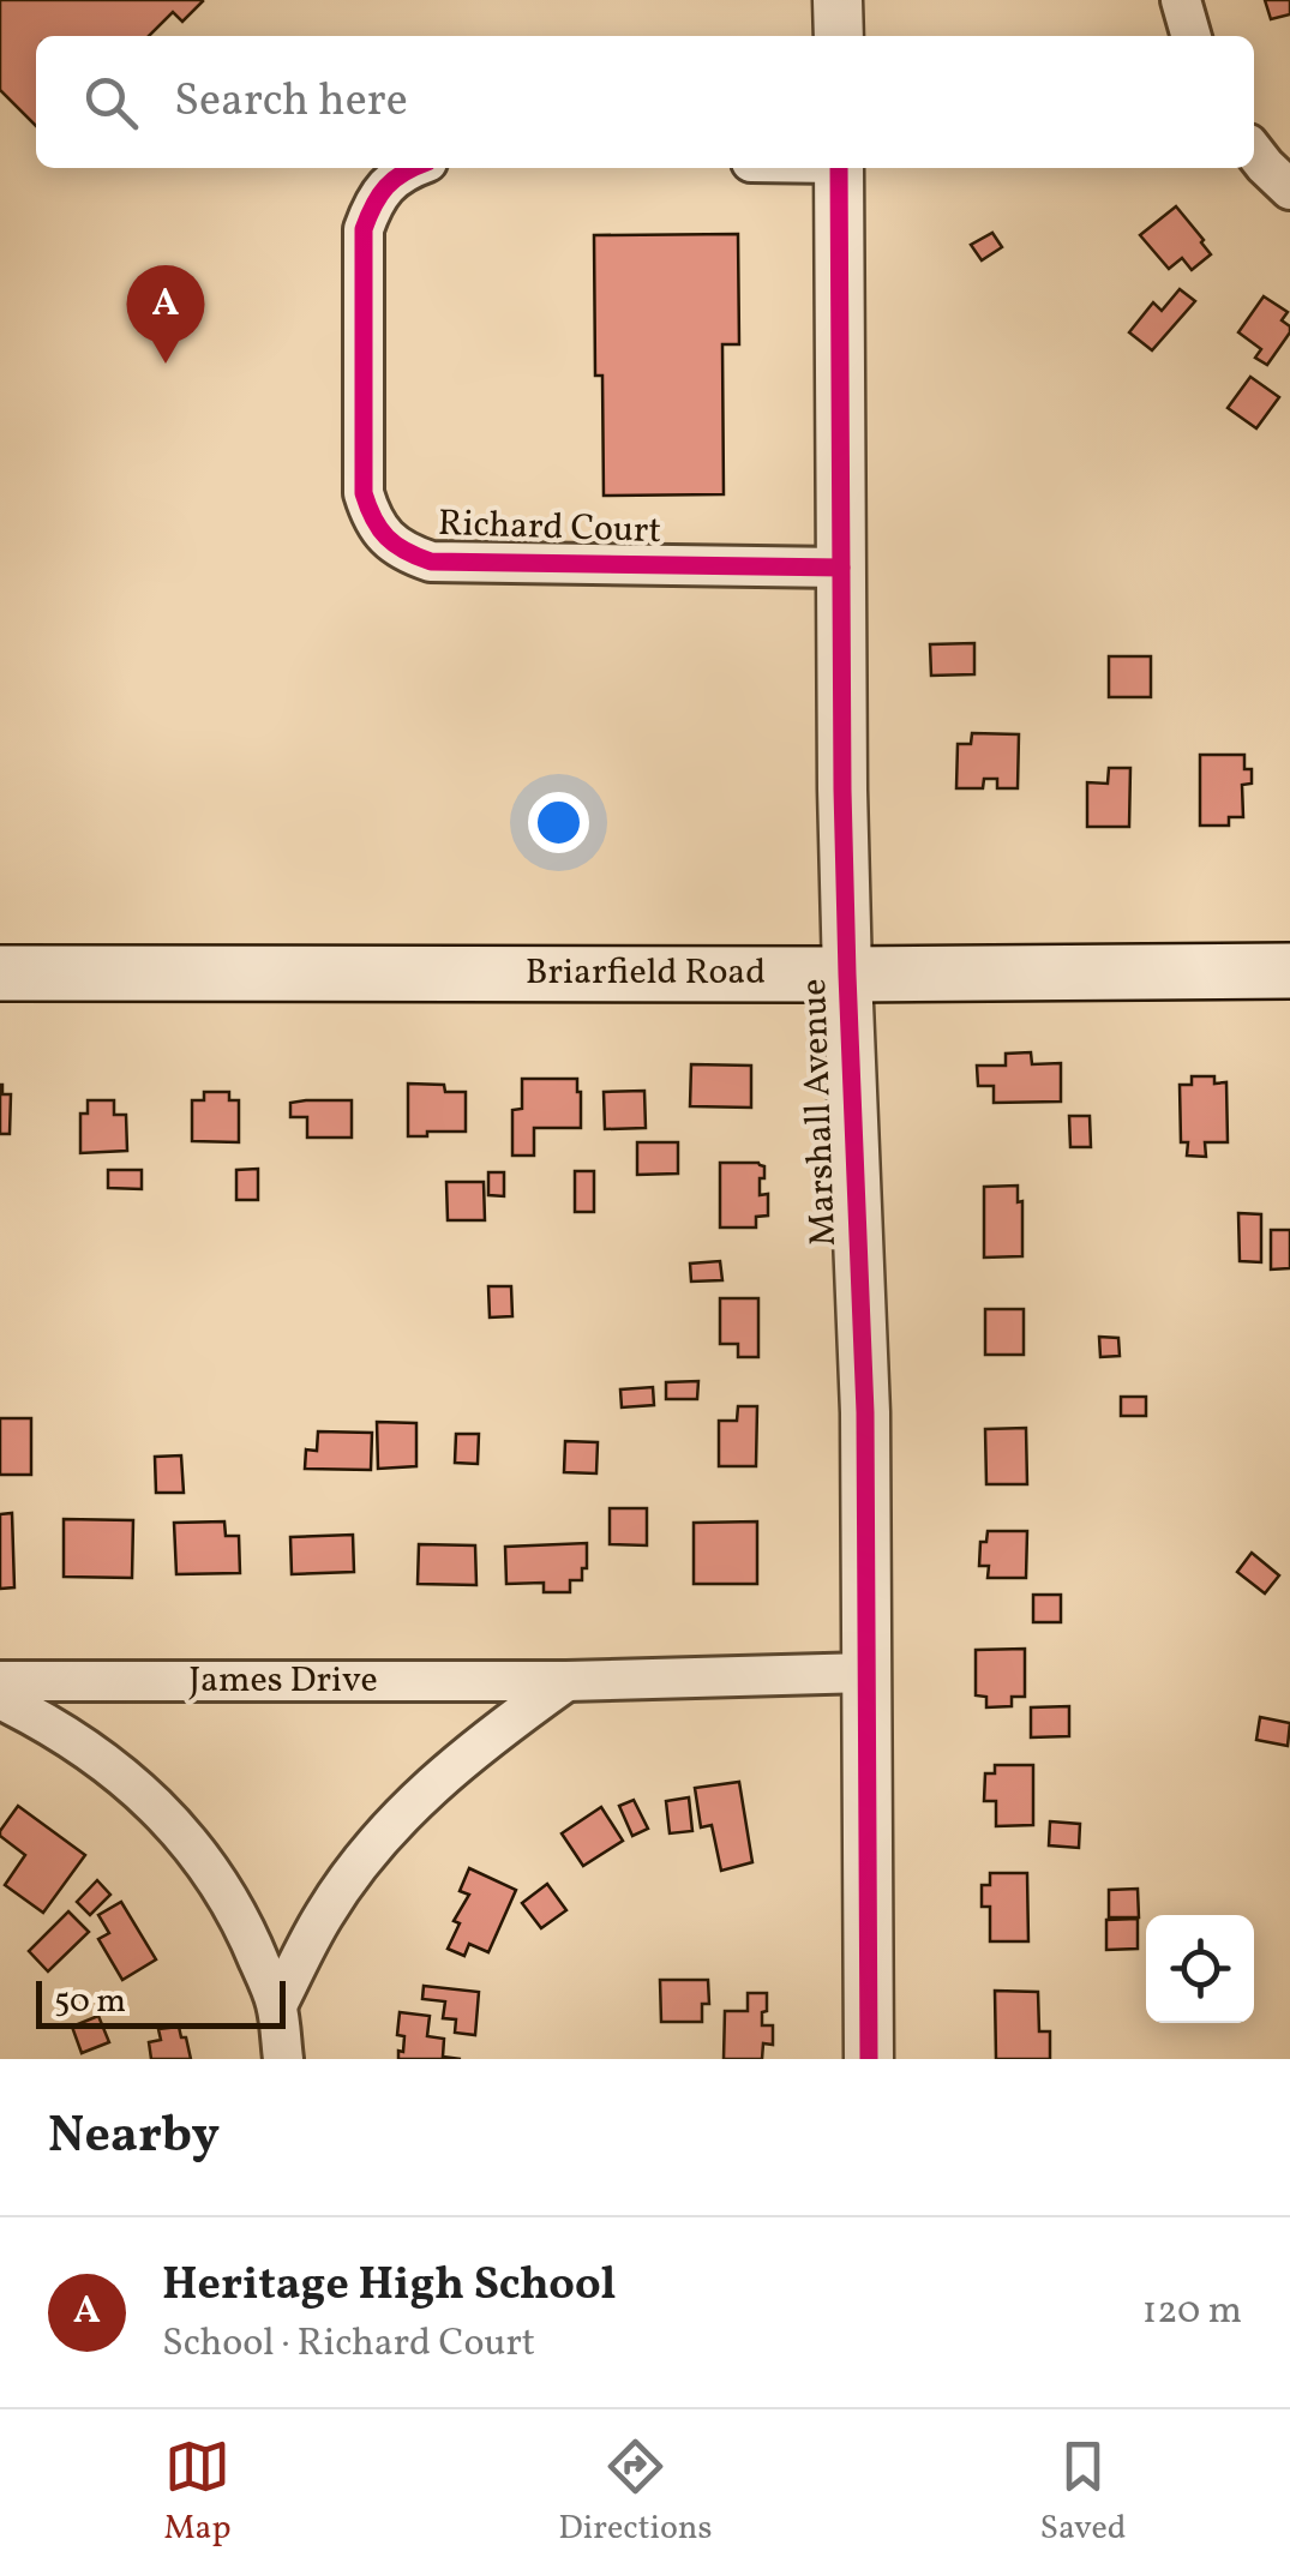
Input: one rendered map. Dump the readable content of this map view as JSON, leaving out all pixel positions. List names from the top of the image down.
{
  "streets": {
    "main road": ["Briarfield Road"],
    "street": ["Richard Court", "Marshall Avenue", "James Drive"]
  },
  "crossings": [
    ["Richard Court", "Marshall Avenue"],
    ["Briarfield Road", "Marshall Avenue"],
    ["Marshall Avenue", "James Drive"]
  ],
  "scale_bar": "50 m",
  "page": {
    "search": "Search here",
    "pins": "A",
    "scale": "50 m",
    "heading": "Nearby",
    "list": [
      {
        "mark": "A",
        "name": "Heritage High School",
        "note": "School · Richard Court",
        "value": "120 m"
      }
    ],
    "nav": ["Map", "Directions", "Saved"]
  }
}
